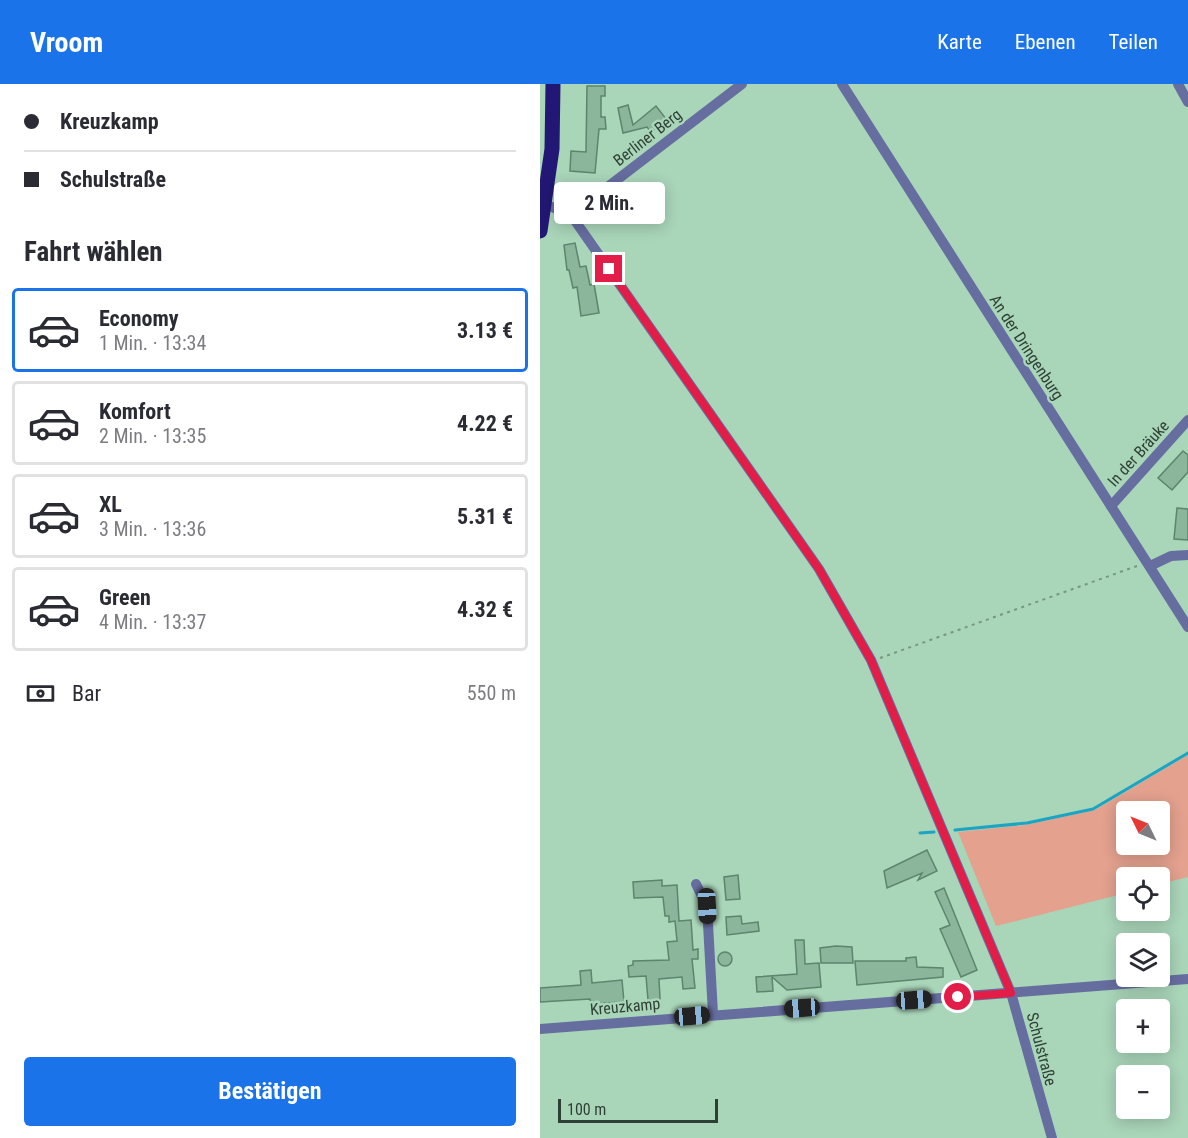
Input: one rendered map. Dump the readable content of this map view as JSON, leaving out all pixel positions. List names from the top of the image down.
{
  "streets": {
    "street": [
      "Berliner Berg",
      "An der Dringenburg",
      "In der Bräuke",
      "Kreuzkamp",
      "Schulstraße"
    ]
  },
  "crossings": [
    ["Berliner Berg", "Schulstraße"],
    ["An der Dringenburg", "In der Bräuke"],
    ["Kreuzkamp", "Schulstraße"]
  ],
  "scale_bar": "100 m",
  "north": "top left",
  "page": {
    "header": "Vroom",
    "nav": ["Karte", "Ebenen", "Teilen"],
    "banner": ["Kreuzkamp", "Schulstraße"],
    "bubble": "2 Min.",
    "heading": "Fahrt wählen",
    "list": [
      {
        "name": "Economy",
        "note": "1 Min. · 13:34",
        "value": "3.13 €"
      },
      {
        "name": "Komfort",
        "note": "2 Min. · 13:35",
        "value": "4.22 €"
      },
      {
        "name": "XL",
        "note": "3 Min. · 13:36",
        "value": "5.31 €"
      },
      {
        "name": "Green",
        "note": "4 Min. · 13:37",
        "value": "4.32 €"
      }
    ],
    "pay": ["Bar", "550 m"],
    "map_buttons": ["+", "−"],
    "buttons": "Bestätigen",
    "scale": "100 m"
  }
}
